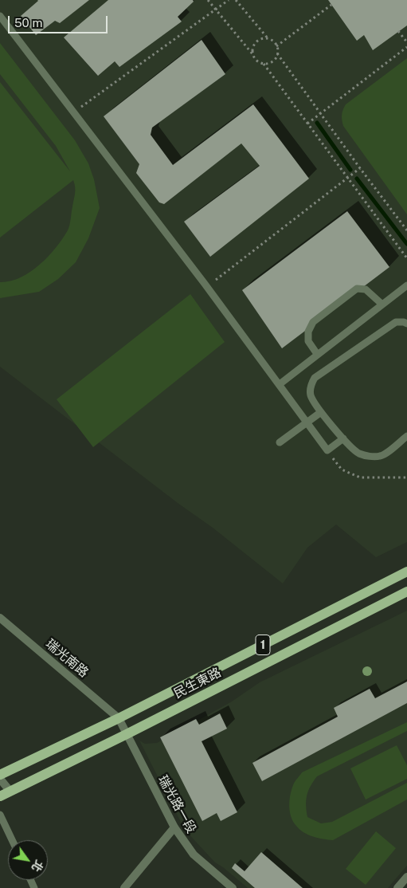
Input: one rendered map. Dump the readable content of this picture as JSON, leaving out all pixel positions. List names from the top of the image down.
{
  "streets": {
    "main road": ["1", "民生東路"],
    "street": ["瑞光南路", "瑞光路一段"]
  },
  "crossings": [
    ["瑞光南路", "民生東路"],
    ["瑞光南路", "瑞光路一段"],
    ["民生東路", "瑞光路一段"]
  ],
  "scale_bar": "50 m",
  "north": "bottom right"
}
